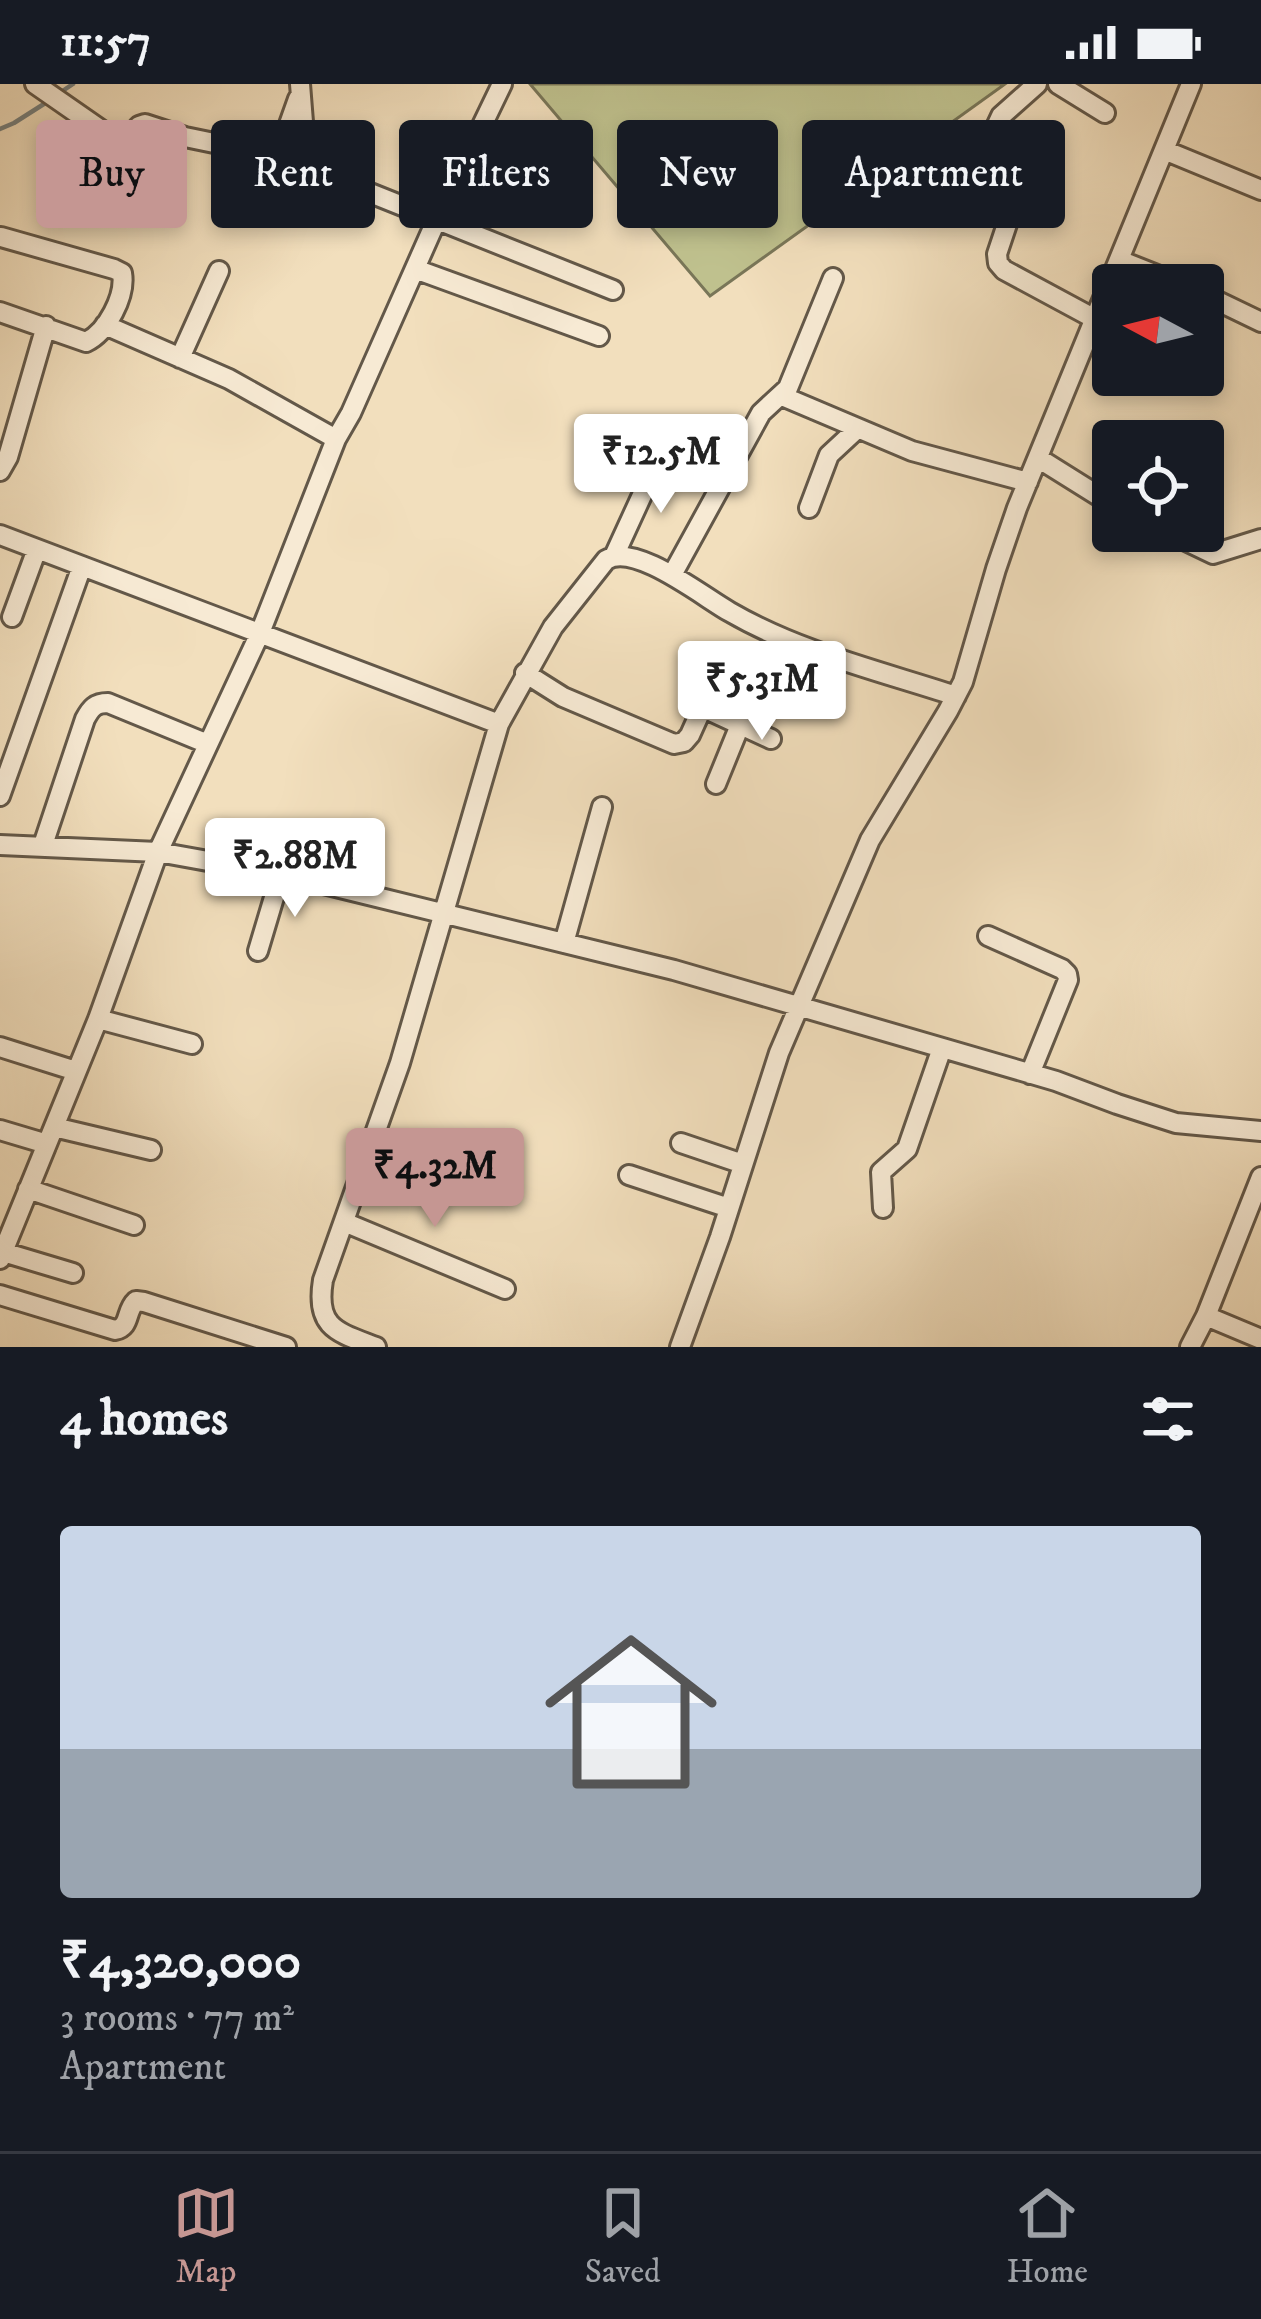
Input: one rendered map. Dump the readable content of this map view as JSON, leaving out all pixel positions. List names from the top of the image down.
{
  "north": "left",
  "page": {
    "status": "11:57",
    "chip": [
      "Buy",
      "Rent",
      "Filters",
      "New",
      "Apartment"
    ],
    "price": [
      "₹12.5M",
      "₹5.31M",
      "₹2.88M",
      "₹4.32M"
    ],
    "heading": "4 homes",
    "list": [
      {
        "name": "₹4,320,000",
        "note": "3 rooms · 77 m² · Apartment"
      }
    ],
    "tabs": ["Map", "Saved", "Home"]
  }
}
